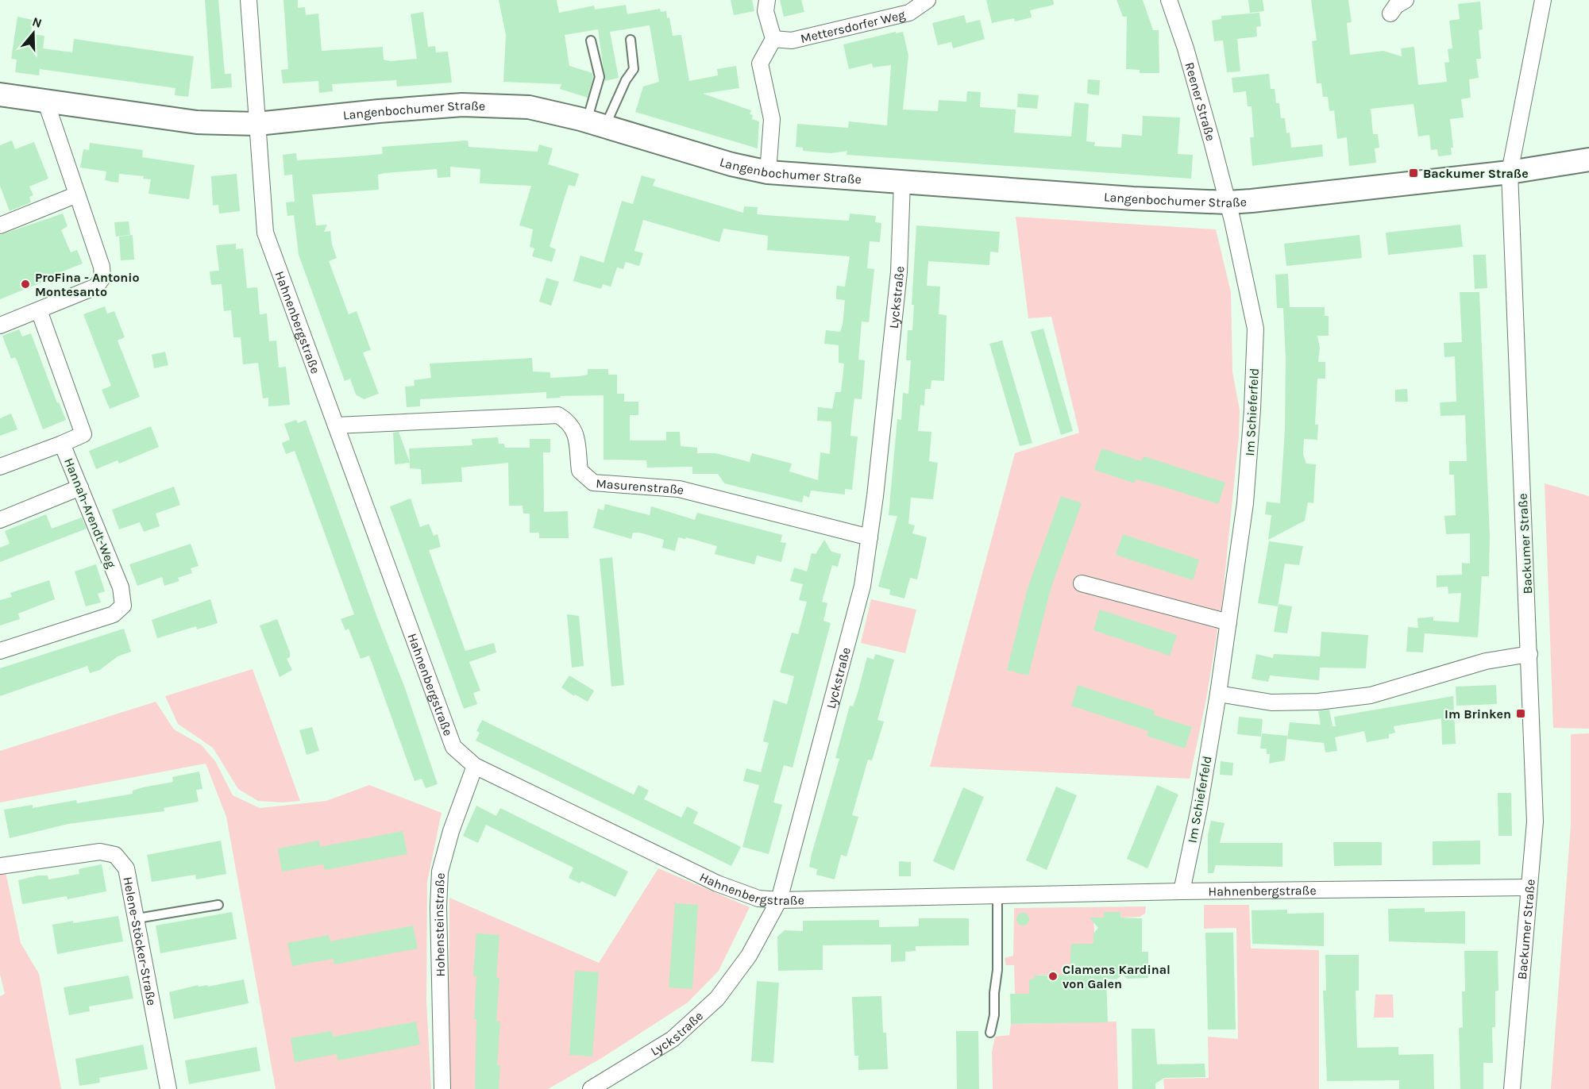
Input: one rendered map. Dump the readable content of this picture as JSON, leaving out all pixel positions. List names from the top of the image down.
{
  "streets": {
    "street": [
      "Mettersdorfer Weg",
      "Reener Straße",
      "Langenbochumer Straße",
      "Lyckstraße",
      "Hahnenbergstraße",
      "Im Schieferfeld",
      "Masurenstraße",
      "Hannah-Arendt-Weg",
      "Backumer Straße",
      "Hohensteinstraße",
      "Helene-Stöcker-Straße"
    ]
  },
  "crossings": [
    ["Reener Straße", "Langenbochumer Straße"],
    ["Reener Straße", "Im Schieferfeld"],
    ["Langenbochumer Straße", "Lyckstraße"],
    ["Langenbochumer Straße", "Hahnenbergstraße"],
    ["Langenbochumer Straße", "Im Schieferfeld"],
    ["Langenbochumer Straße", "Backumer Straße"],
    ["Lyckstraße", "Hahnenbergstraße"],
    ["Lyckstraße", "Masurenstraße"],
    ["Hahnenbergstraße", "Im Schieferfeld"],
    ["Hahnenbergstraße", "Masurenstraße"],
    ["Hahnenbergstraße", "Backumer Straße"],
    ["Hahnenbergstraße", "Hohensteinstraße"]
  ],
  "places": {
    "transit": ["Backumer Straße", "Im Brinken"],
    "other": ["ProFina - Antonio Montesanto", "Clamens Kardinal von Galen"]
  },
  "north": "top"
}
